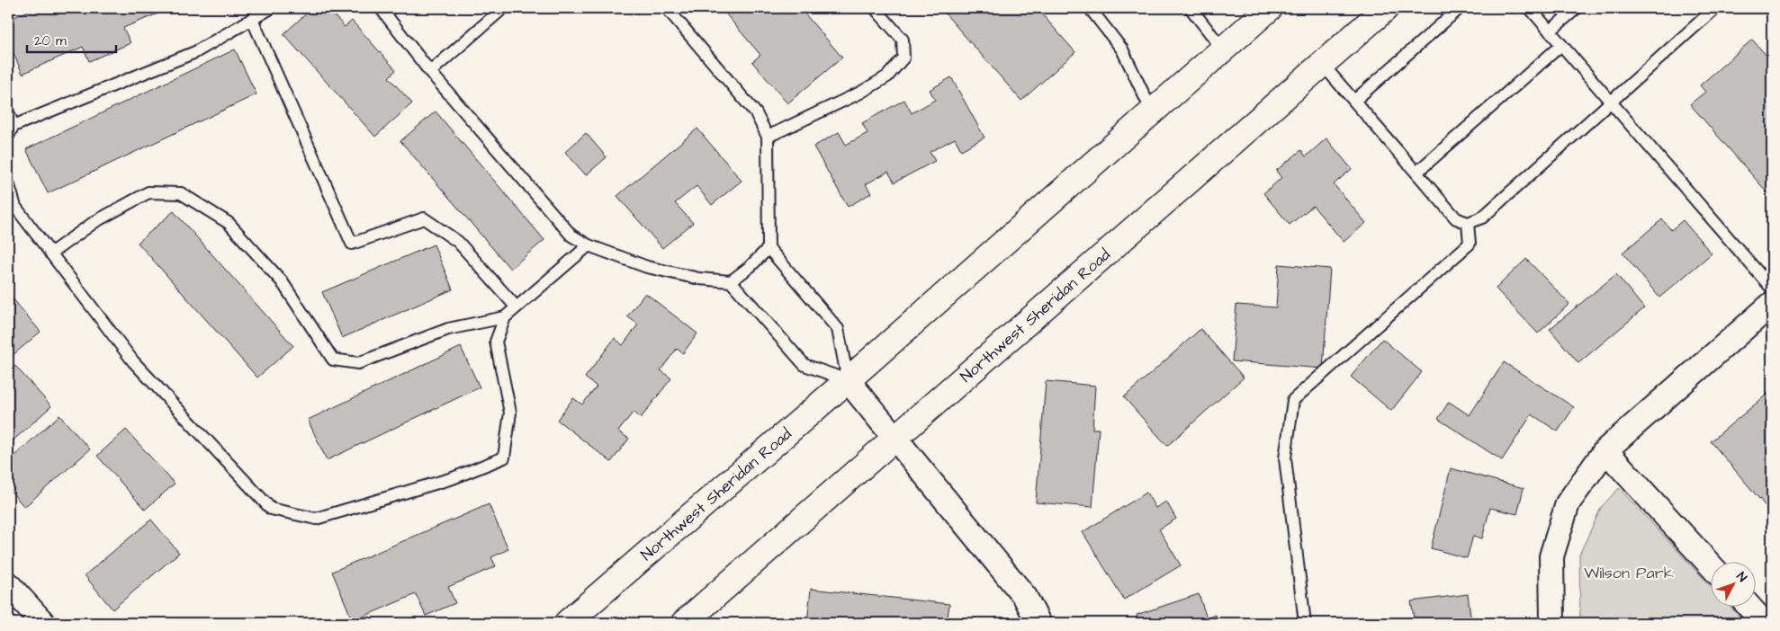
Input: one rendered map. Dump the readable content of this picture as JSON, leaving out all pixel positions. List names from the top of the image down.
{
  "streets": {
    "main road": ["Northwest Sheridan Road"]
  },
  "parks": ["Wilson Park"],
  "scale_bar": "20 m",
  "north": "top right"
}
